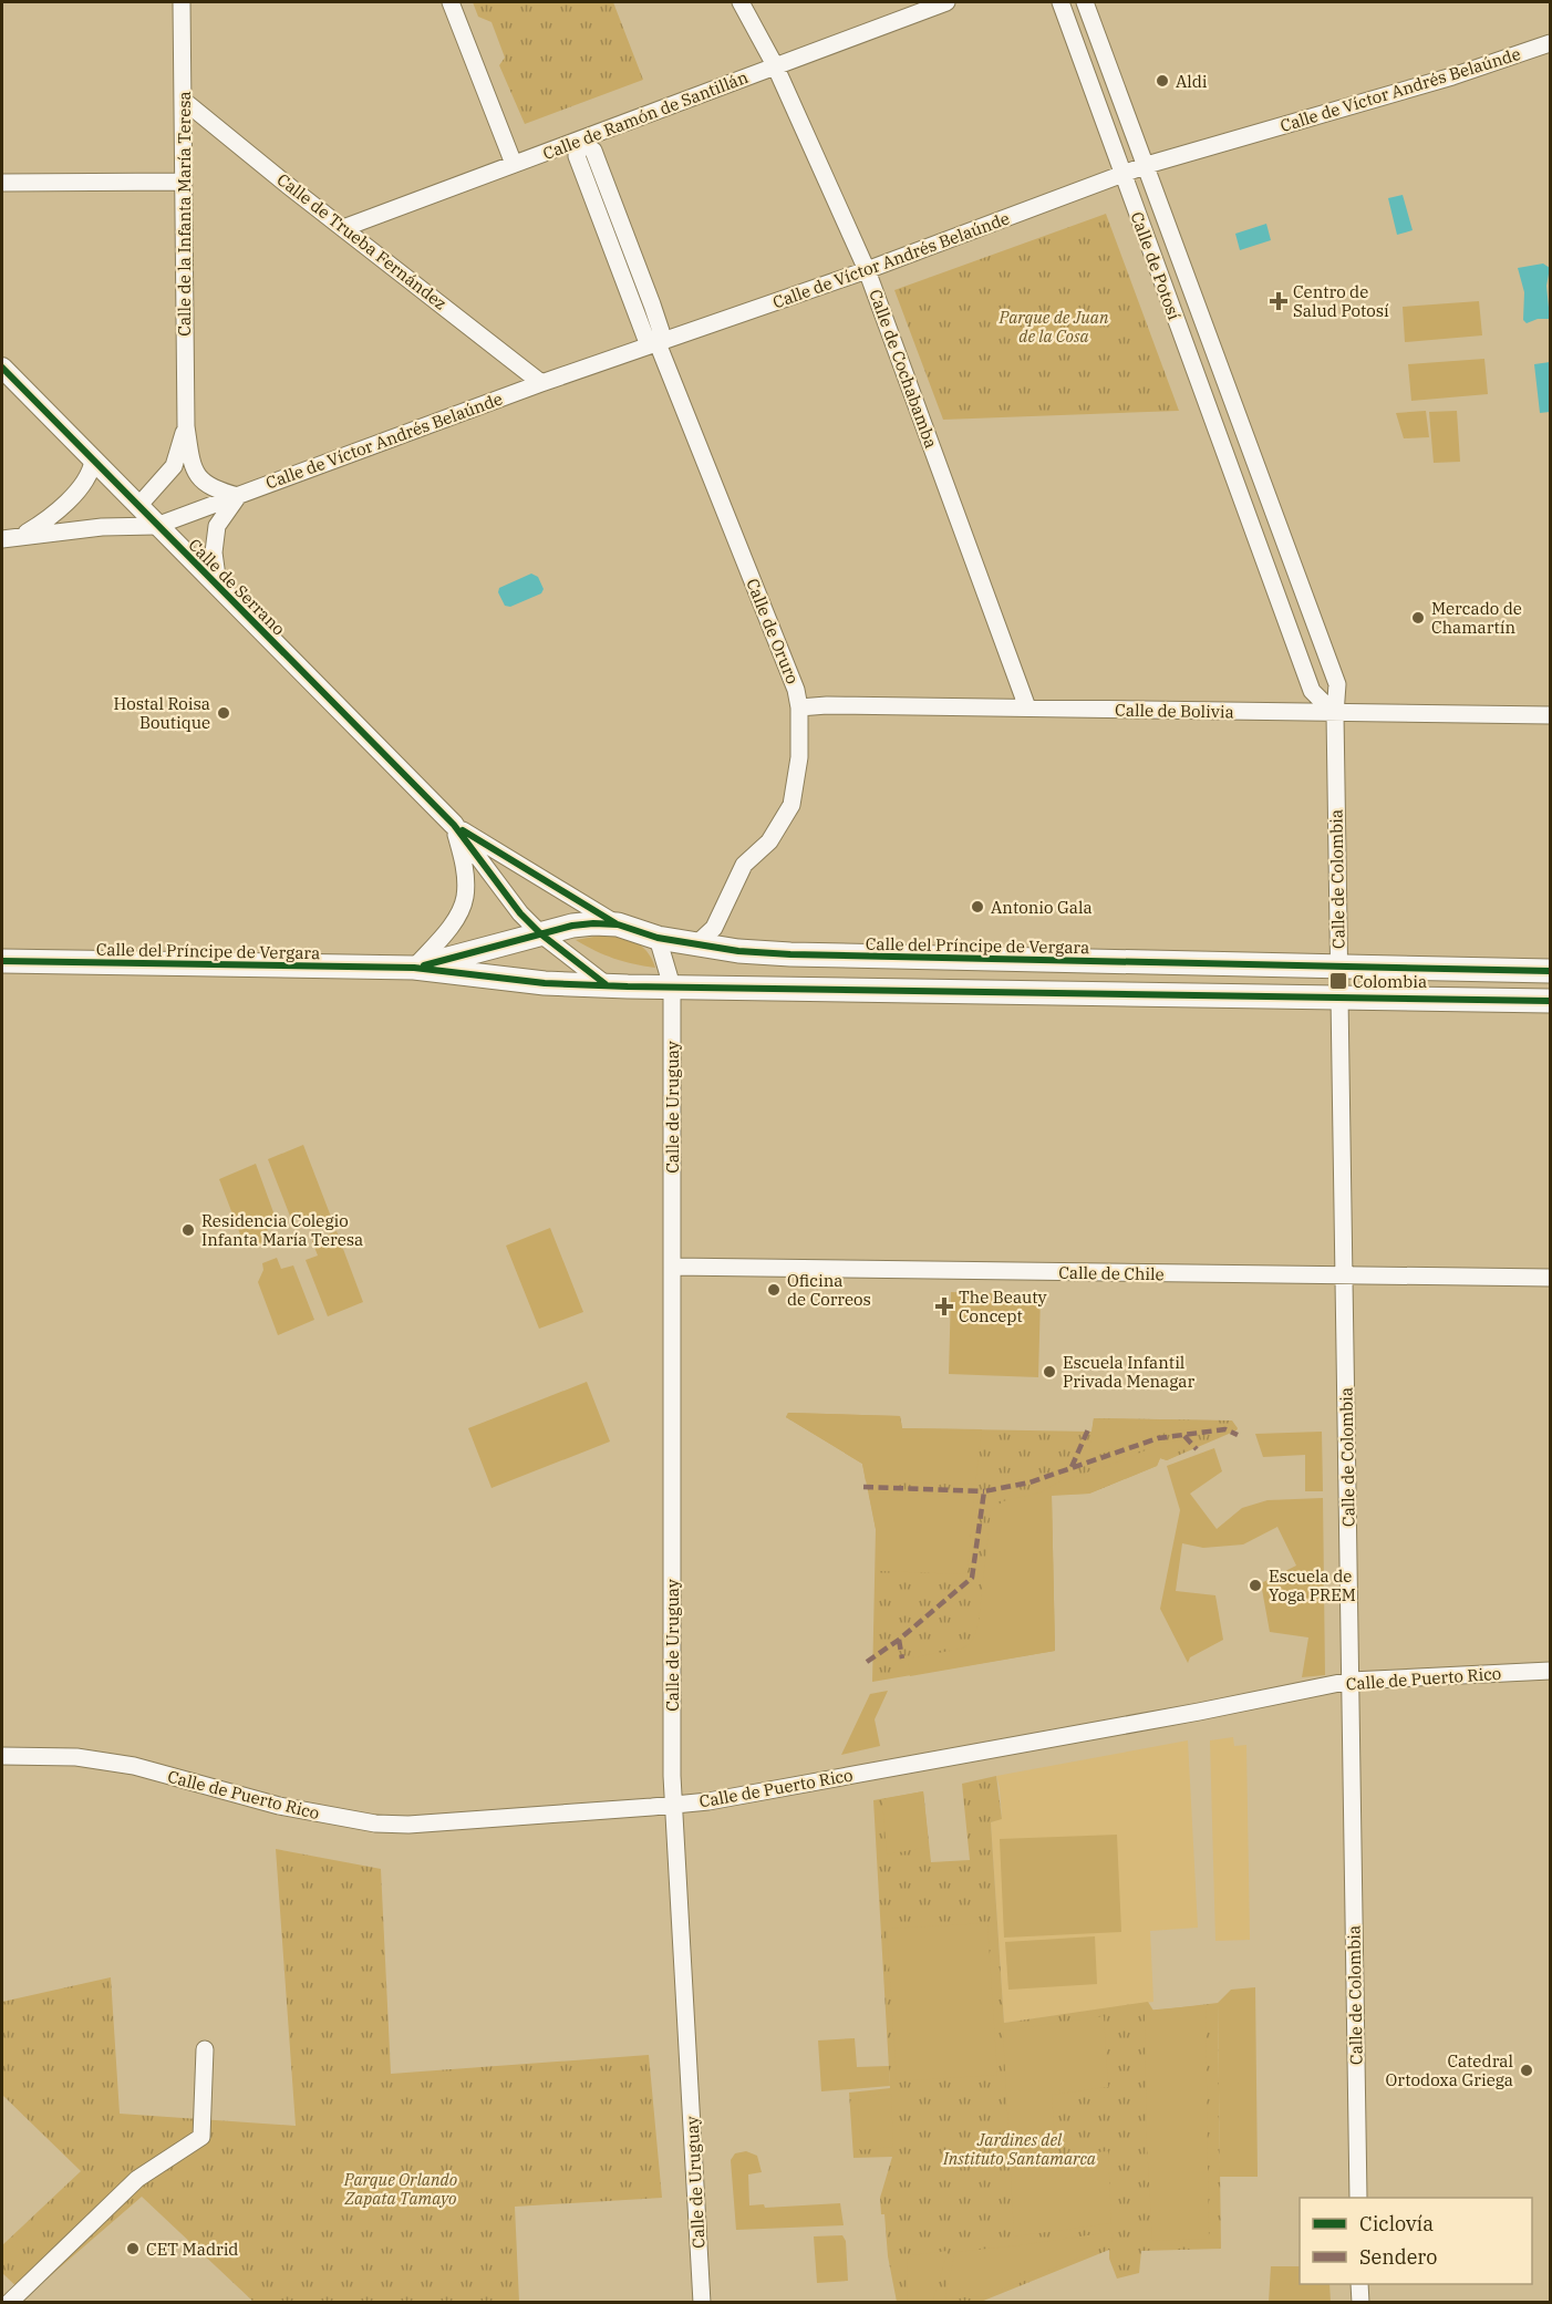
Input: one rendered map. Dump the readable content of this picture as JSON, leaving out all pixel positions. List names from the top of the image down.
{
  "streets": {
    "main road": ["Calle del Príncipe de Vergara"],
    "street": [
      "Calle de Víctor Andrés Belaúnde",
      "Calle de Ramón de Santillán",
      "Calle de la Infanta María Teresa",
      "Calle de Trueba Fernández",
      "Calle de Potosí",
      "Calle de Cochabamba",
      "Calle de Serrano",
      "Calle de Oruro",
      "Calle de Bolivia",
      "Calle de Colombia",
      "Calle de Uruguay",
      "Calle de Chile",
      "Calle de Puerto Rico"
    ]
  },
  "crossings": [
    ["Calle de Víctor Andrés Belaúnde", "Calle de la Infanta María Teresa"],
    ["Calle de Víctor Andrés Belaúnde", "Calle de Trueba Fernández"],
    ["Calle de Víctor Andrés Belaúnde", "Calle de Potosí"],
    ["Calle de Víctor Andrés Belaúnde", "Calle de Cochabamba"],
    ["Calle de Víctor Andrés Belaúnde", "Calle de Serrano"],
    ["Calle de Víctor Andrés Belaúnde", "Calle de Oruro"],
    ["Calle de Ramón de Santillán", "Calle de Trueba Fernández"],
    ["Calle de Ramón de Santillán", "Calle de Cochabamba"],
    ["Calle de Ramón de Santillán", "Calle de Oruro"],
    ["Calle de la Infanta María Teresa", "Calle de Trueba Fernández"],
    ["Calle de la Infanta María Teresa", "Calle de Serrano"],
    ["Calle de Potosí", "Calle de Bolivia"],
    ["Calle de Potosí", "Calle de Colombia"],
    ["Calle de Cochabamba", "Calle de Bolivia"],
    ["Calle de Oruro", "Calle de Bolivia"],
    ["Calle de Oruro", "Calle del Príncipe de Vergara"],
    ["Calle de Bolivia", "Calle de Colombia"],
    ["Calle de Colombia", "Calle del Príncipe de Vergara"],
    ["Calle de Colombia", "Calle de Chile"],
    ["Calle de Colombia", "Calle de Puerto Rico"],
    ["Calle del Príncipe de Vergara", "Calle de Uruguay"],
    ["Calle de Uruguay", "Calle de Chile"],
    ["Calle de Uruguay", "Calle de Puerto Rico"]
  ],
  "parks": ["Parque de Juan de la Cosa", "Jardines del Instituto Santamarca", "Parque Orlando Zapata Tamayo"],
  "places": {
    "other": [
      "Aldi",
      "Mercado de Chamartín",
      "Hostal Roisa Boutique",
      "Antonio Gala",
      "Residencia Colegio Infanta María Teresa",
      "Oficina de Correos",
      "Escuela Infantil Privada Menagar",
      "Escuela de Yoga PREM",
      "Catedral Ortodoxa Griega",
      "CET Madrid"
    ],
    "health": ["Centro de Salud Potosí", "The Beauty Concept"],
    "transit": ["Colombia"]
  },
  "legend": ["Ciclovía", "Sendero"]
}
